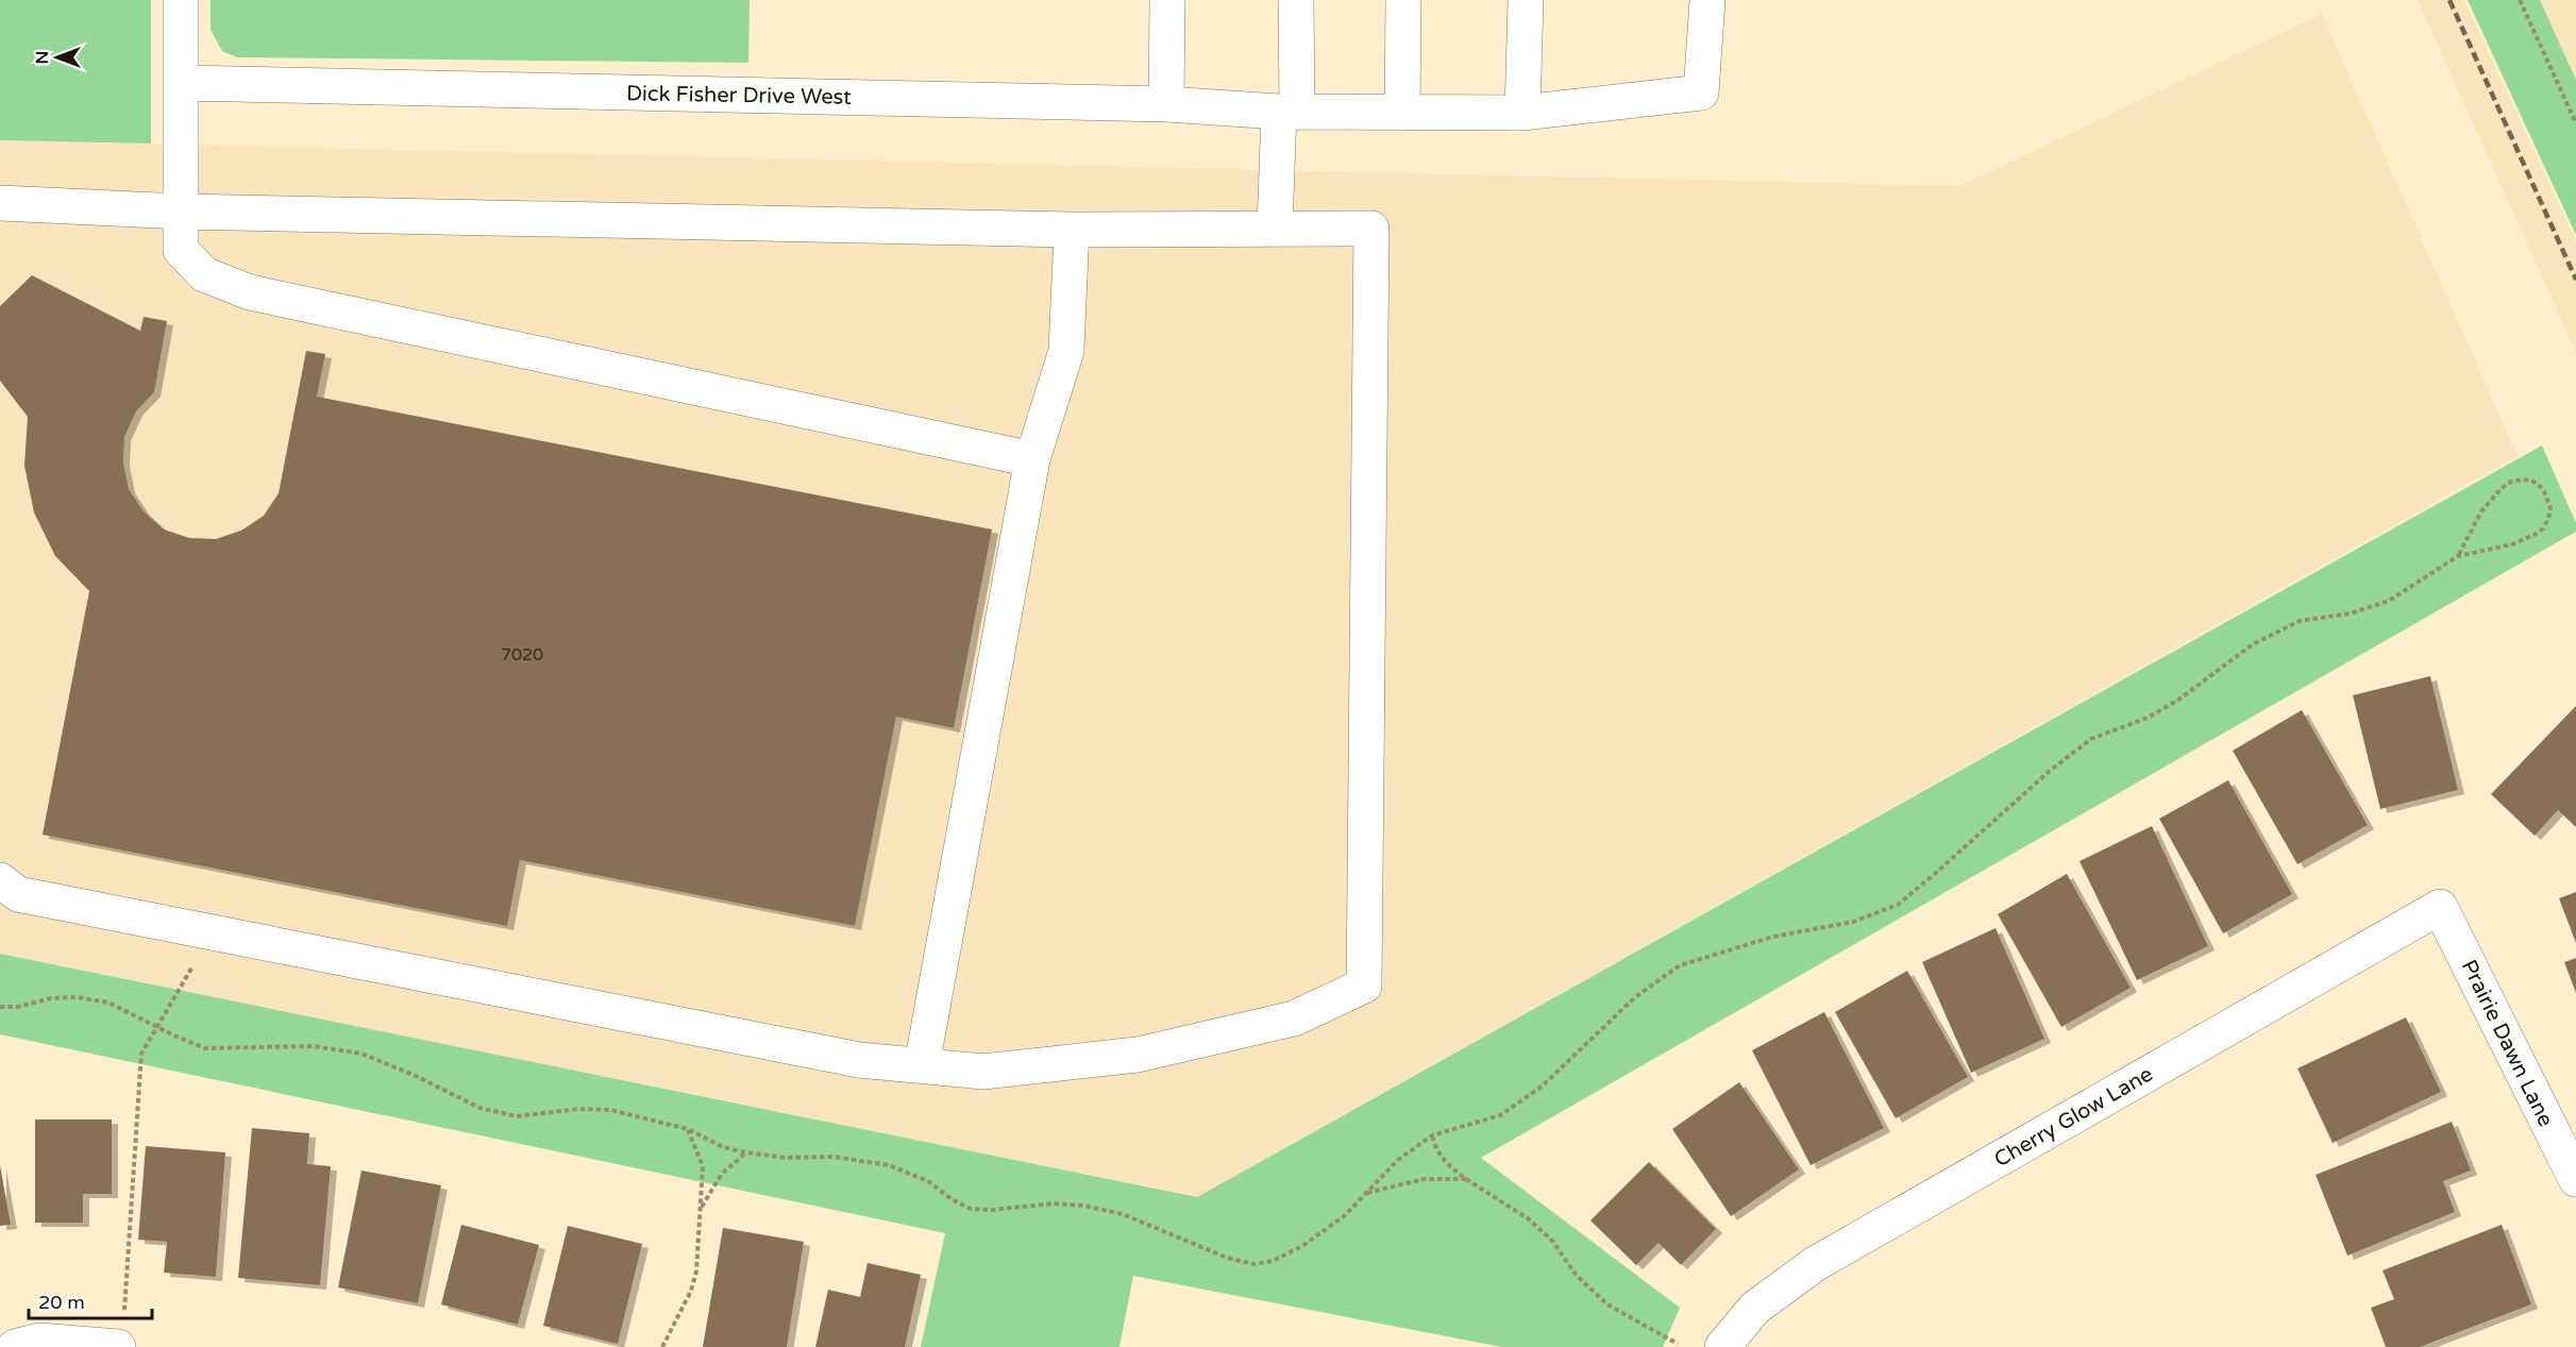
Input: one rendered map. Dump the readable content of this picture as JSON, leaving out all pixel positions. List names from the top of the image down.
{
  "streets": {
    "street": ["Dick Fisher Drive West", "Prairie Dawn Lane", "Cherry Glow Lane"]
  },
  "crossings": [
    ["Prairie Dawn Lane", "Cherry Glow Lane"]
  ],
  "house_numbers": ["7020"],
  "scale_bar": "20 m",
  "north": "left"
}
